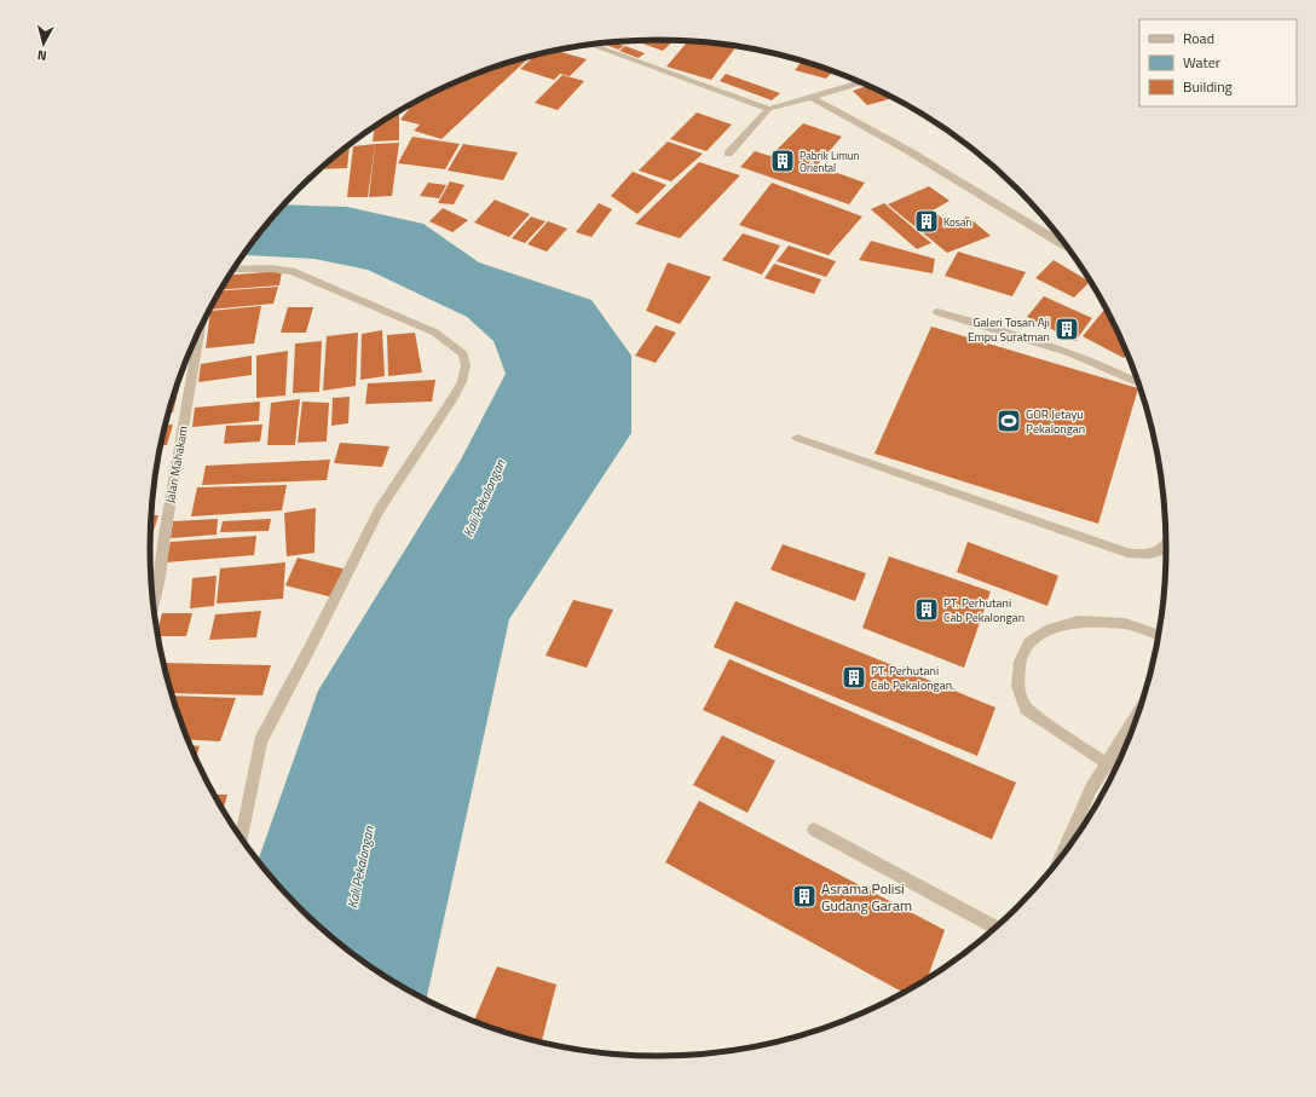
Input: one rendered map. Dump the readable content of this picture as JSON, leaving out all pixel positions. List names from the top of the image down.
{
  "streets": {
    "street": ["Jalan Mahakam"]
  },
  "water": ["Kali Pekalongan"],
  "places": {
    "building": [
      "Pabrik Limun Oriental",
      "Kosan",
      "Galeri Tosan Aji Empu Suratman",
      "PT. Perhutani Cab Pekalongan",
      "PT. Perhutani Cab Pekalongan.",
      "Asrama Polisi Gudang Garam"
    ],
    "sports": ["GOR Jetayu Pekalongan"]
  },
  "legend": ["Road", "Water", "Building"],
  "north": "bottom"
}
